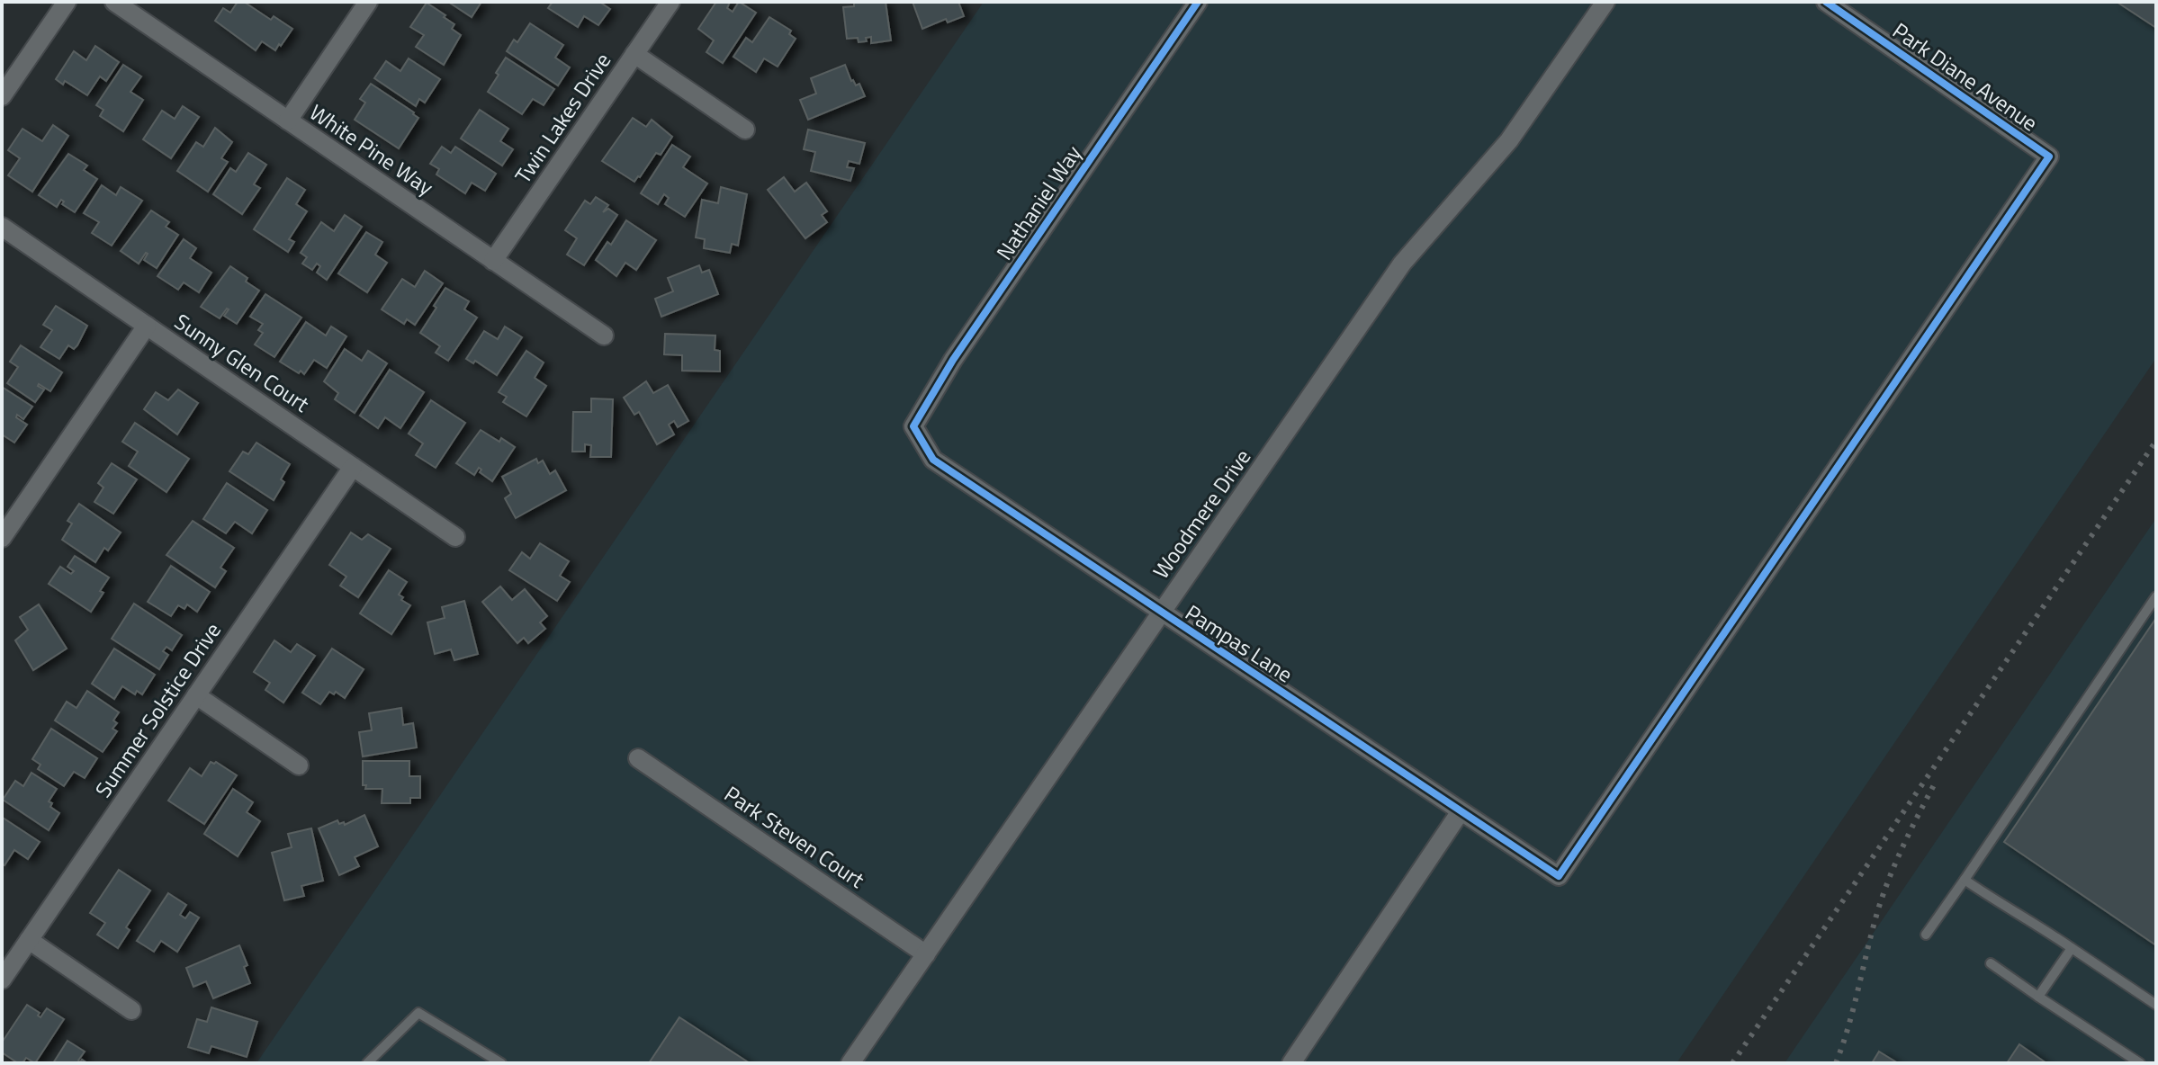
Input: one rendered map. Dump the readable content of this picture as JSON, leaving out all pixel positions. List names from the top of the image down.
{
  "streets": {
    "street": [
      "Park Diane Avenue",
      "Twin Lakes Drive",
      "White Pine Way",
      "Nathaniel Way",
      "Sunny Glen Court",
      "Woodmere Drive",
      "Pampas Lane",
      "Summer Solstice Drive",
      "Park Steven Court"
    ]
  },
  "crossings": [
    ["Park Diane Avenue", "Pampas Lane"],
    ["Twin Lakes Drive", "White Pine Way"],
    ["Nathaniel Way", "Pampas Lane"],
    ["Sunny Glen Court", "Summer Solstice Drive"],
    ["Woodmere Drive", "Pampas Lane"],
    ["Woodmere Drive", "Park Steven Court"]
  ]
}
